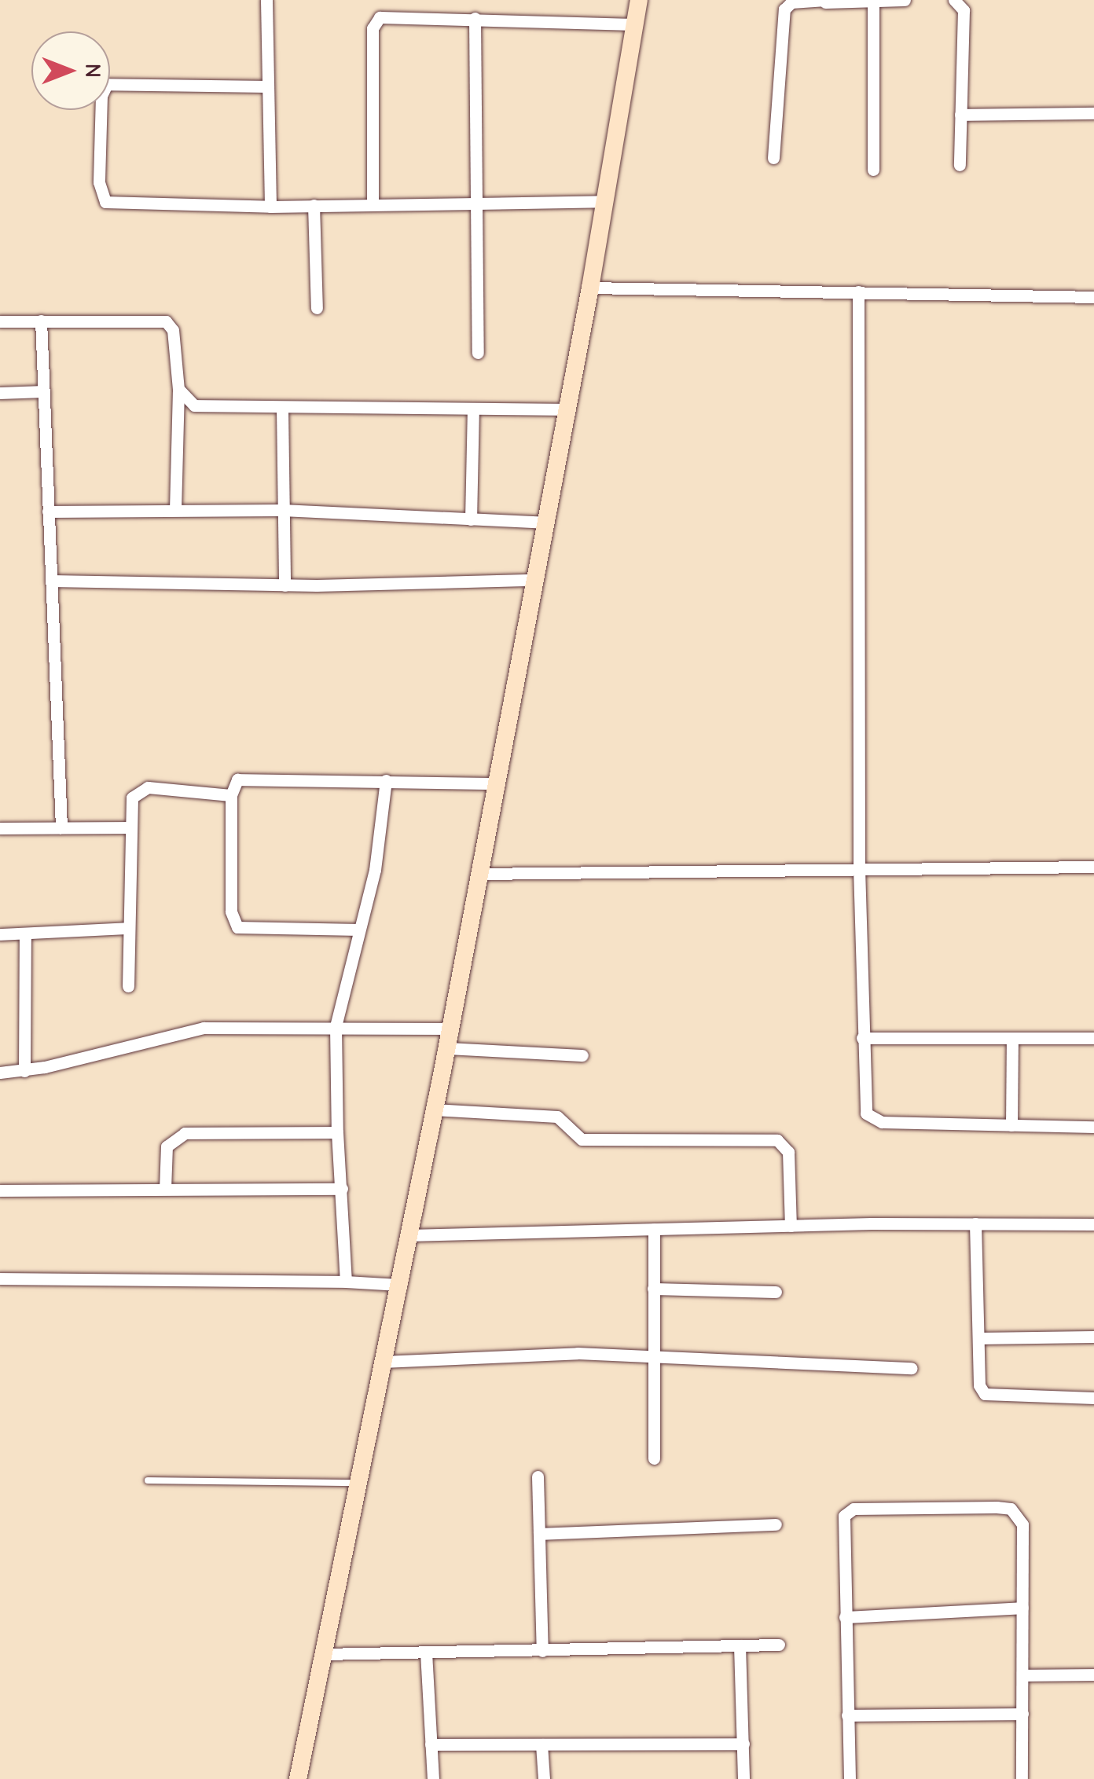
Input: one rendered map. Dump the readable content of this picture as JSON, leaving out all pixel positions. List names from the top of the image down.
{
  "north": "right"
}
